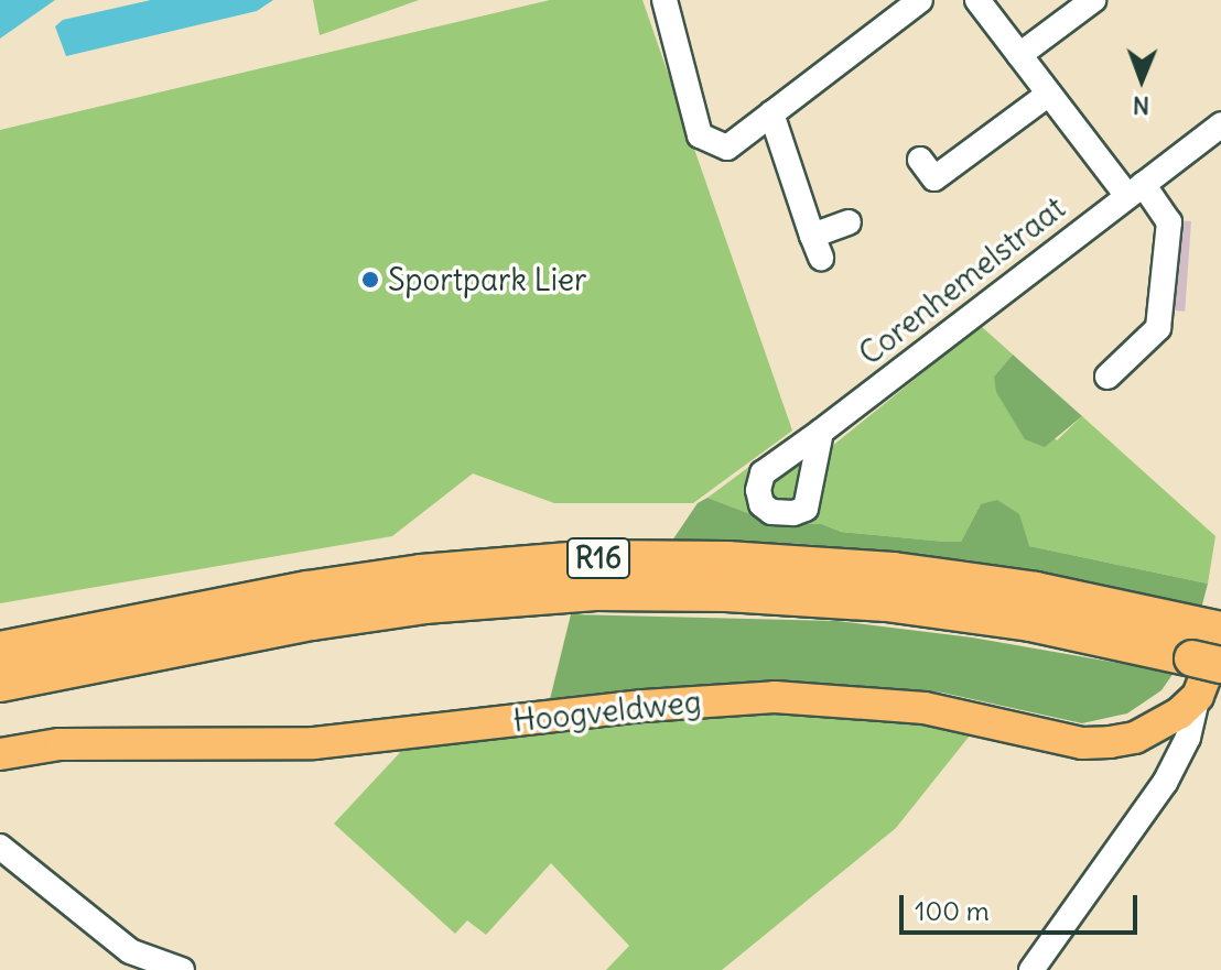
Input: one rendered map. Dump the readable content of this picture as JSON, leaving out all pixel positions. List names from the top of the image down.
{
  "streets": {
    "highway": ["R16"],
    "main road": ["Hoogveldweg"],
    "street": ["Corenhemelstraat"]
  },
  "places": ["Sportpark Lier"],
  "scale_bar": "100 m",
  "north": "bottom"
}
